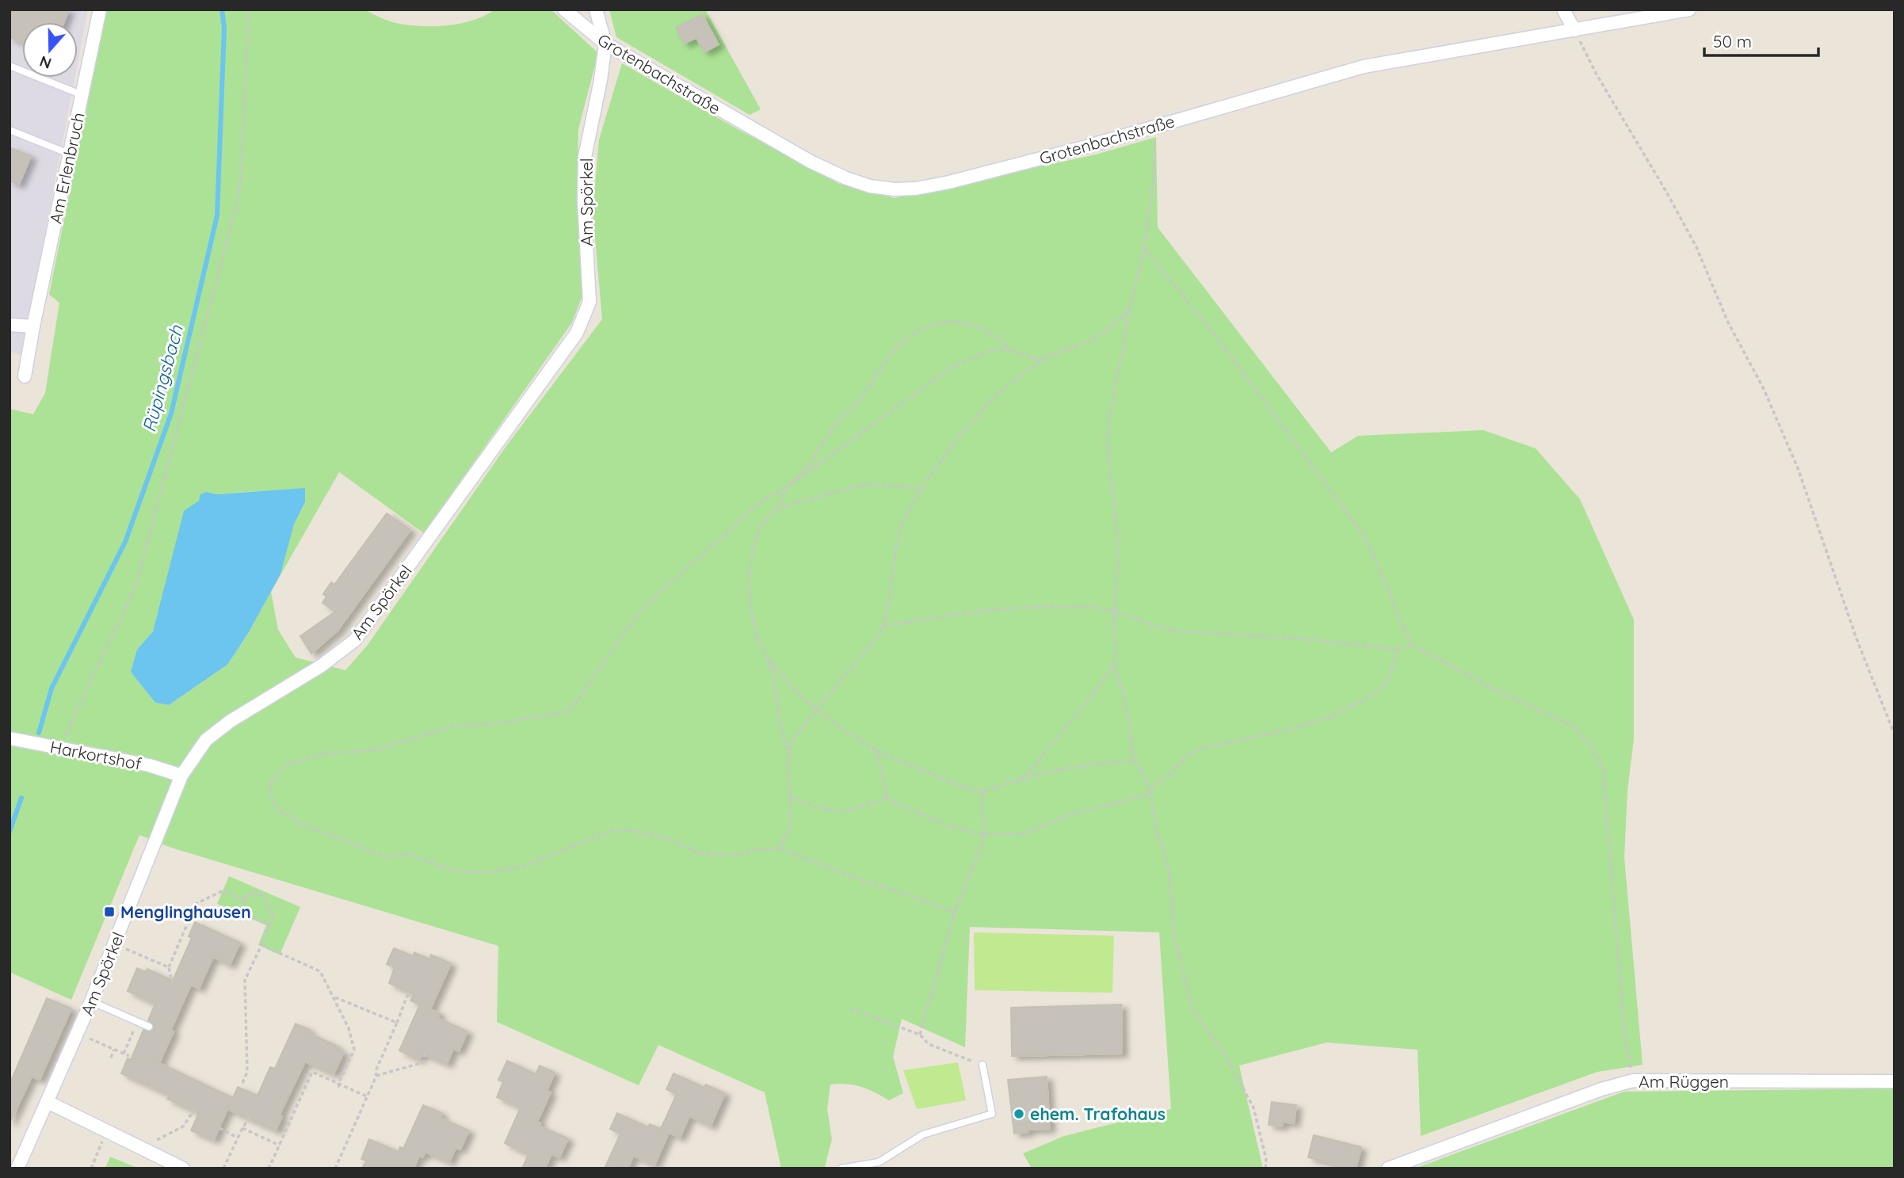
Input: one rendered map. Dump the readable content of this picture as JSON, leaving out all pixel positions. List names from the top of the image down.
{
  "streets": {
    "street": [
      "Grotenbachstraße",
      "Am Erlenbruch",
      "Am Spörkel",
      "Harkortshof",
      "Am Rüggen"
    ]
  },
  "crossings": [
    ["Grotenbachstraße", "Am Spörkel"],
    ["Am Spörkel", "Harkortshof"]
  ],
  "water": ["Rüpingsbach"],
  "places": {
    "transit": ["Menglinghausen"],
    "other": ["ehem. Trafohaus"]
  },
  "scale_bar": "50 m",
  "north": "bottom"
}
